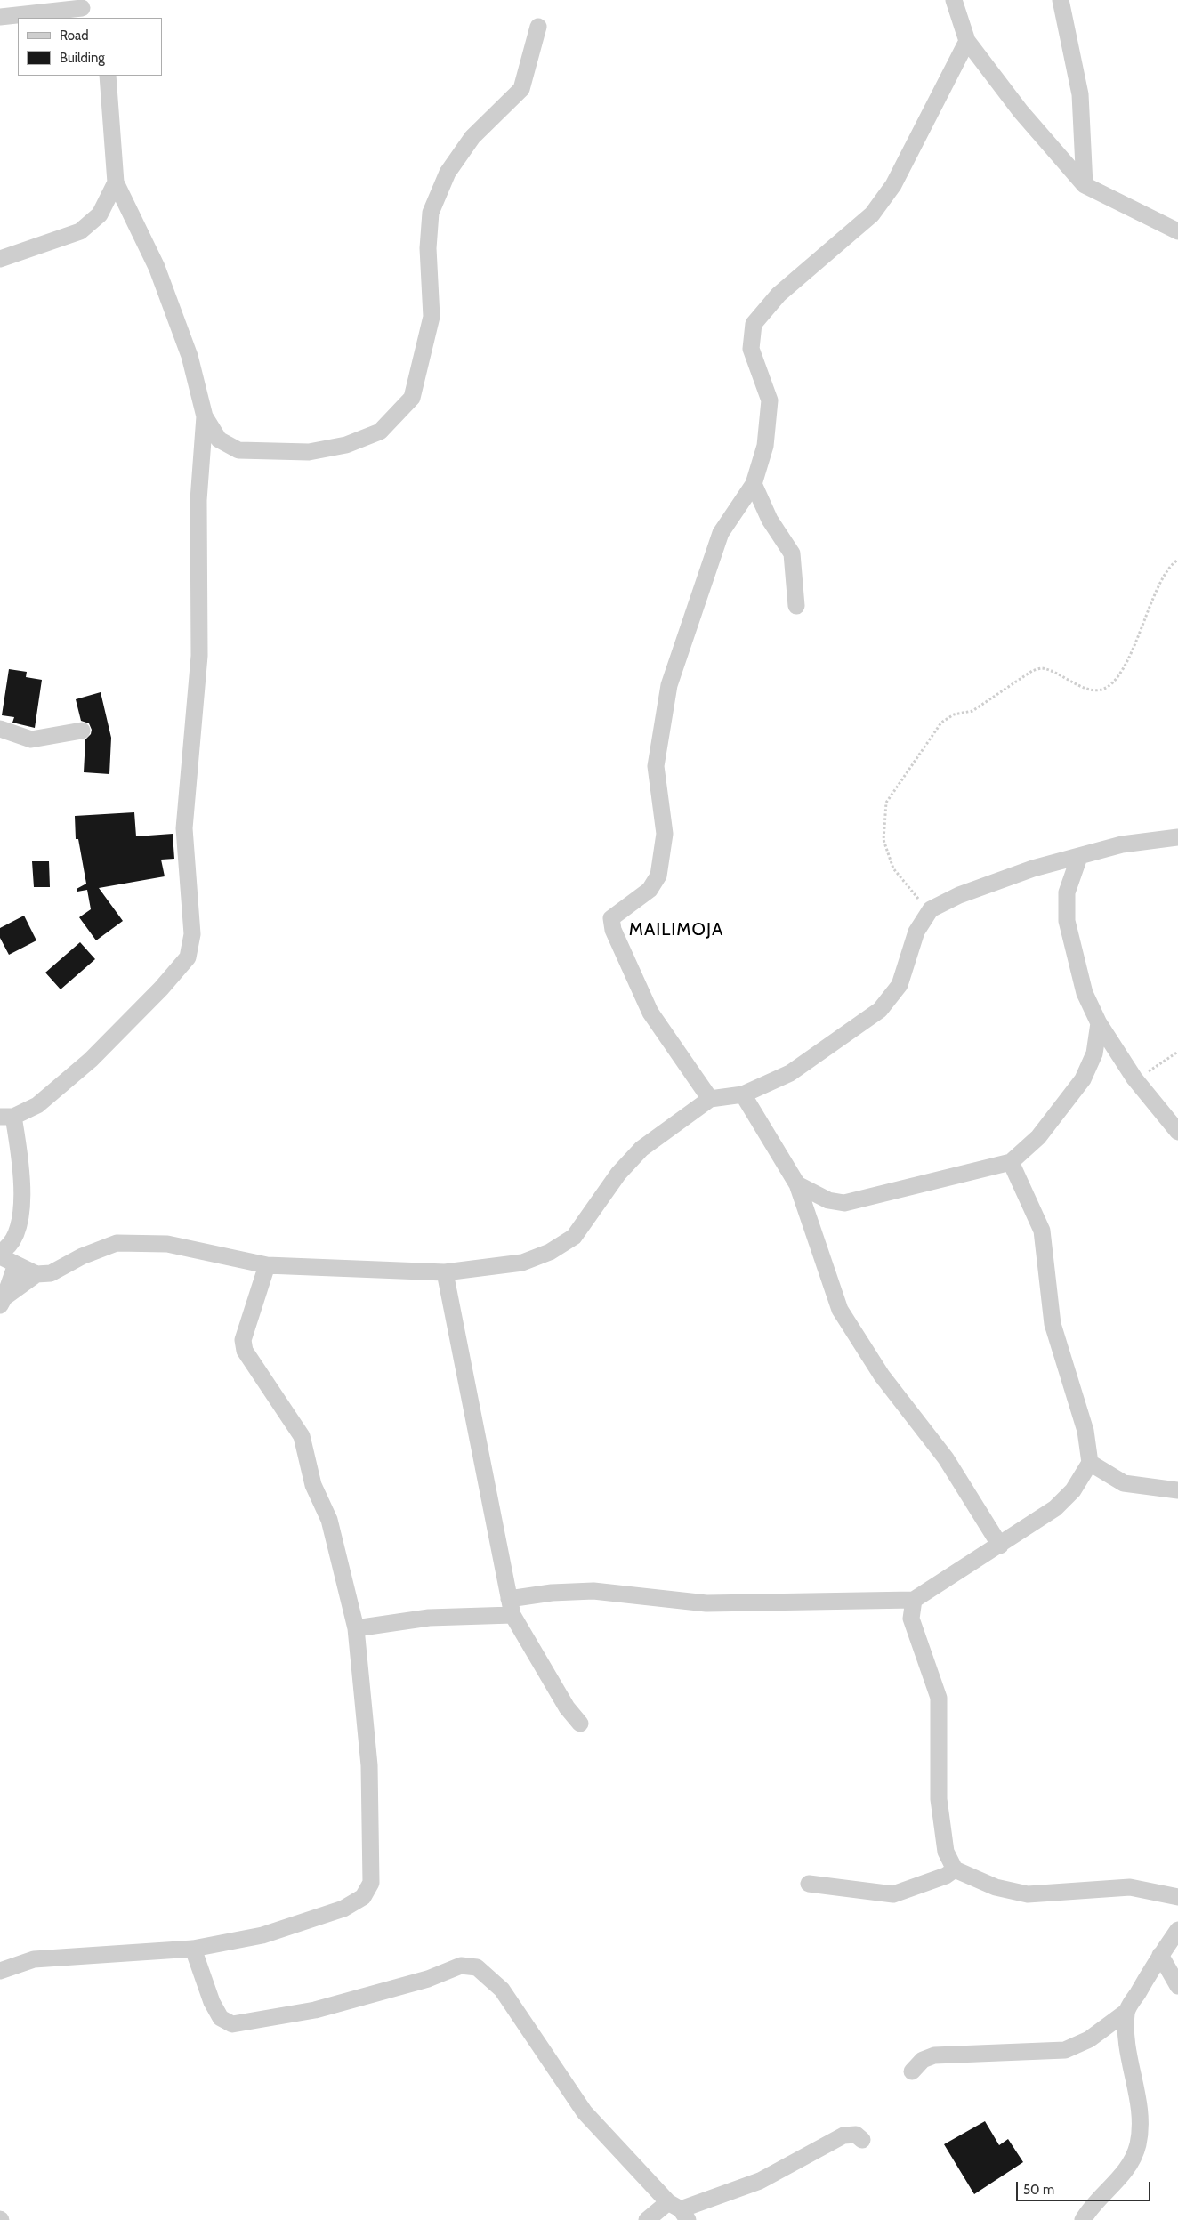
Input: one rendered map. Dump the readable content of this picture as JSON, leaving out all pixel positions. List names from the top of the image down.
{
  "districts": ["MAILIMOJA"],
  "legend": ["Road", "Building"],
  "scale_bar": "50 m"
}
